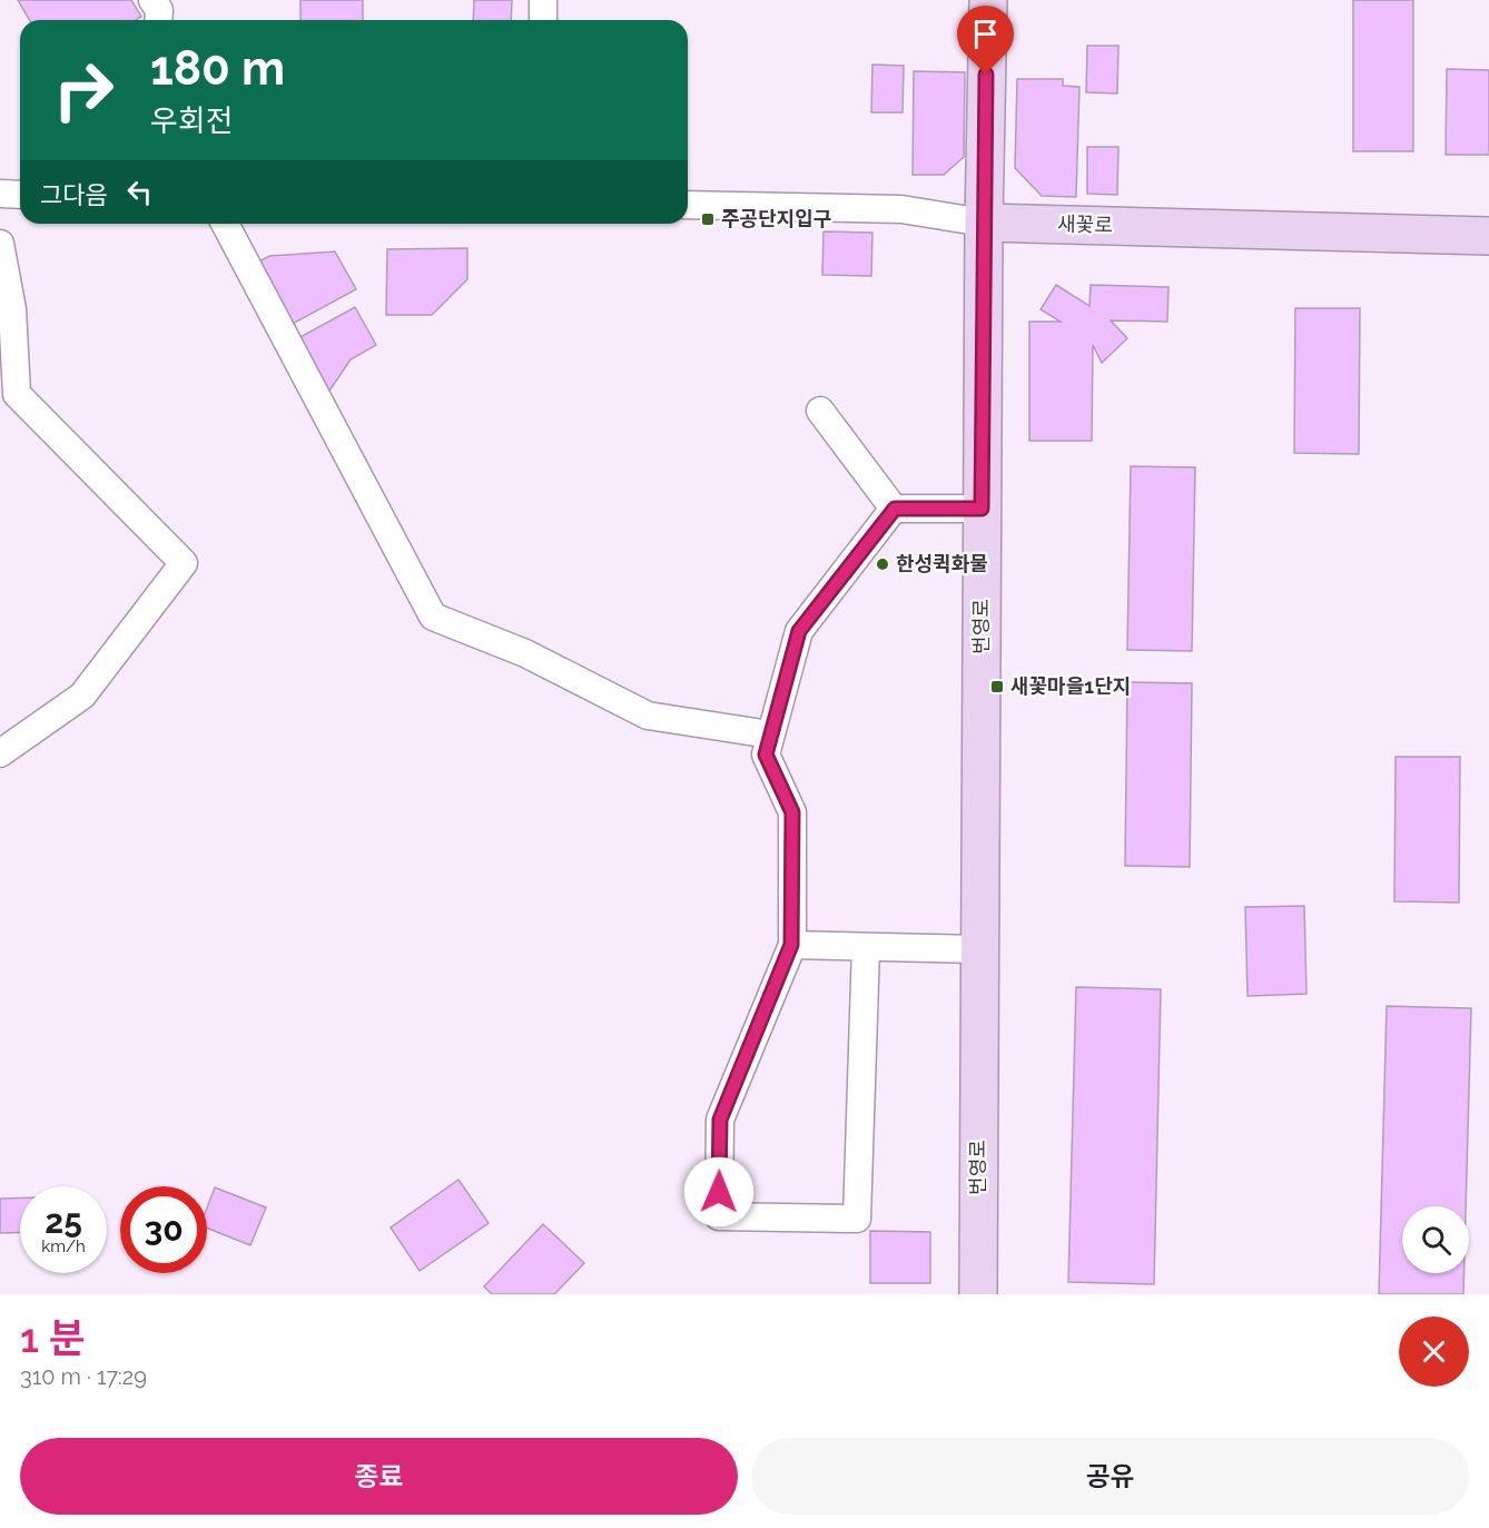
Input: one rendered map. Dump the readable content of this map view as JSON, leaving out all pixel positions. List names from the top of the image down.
{
  "streets": {
    "street": ["새꽃로", "번영로"]
  },
  "crossings": [
    ["새꽃로", "번영로"]
  ],
  "places": {
    "transit": ["주공단지입구", "새꽃마을1단지"],
    "other": ["한성퀵화물"]
  },
  "page": {
    "turn": ["180 m", "우회전"],
    "then": "그다음",
    "speed": "25 km/h",
    "limit": "30",
    "heading": ["1 분", "310 m · 17:29"],
    "buttons": ["종료", "공유"]
  }
}
